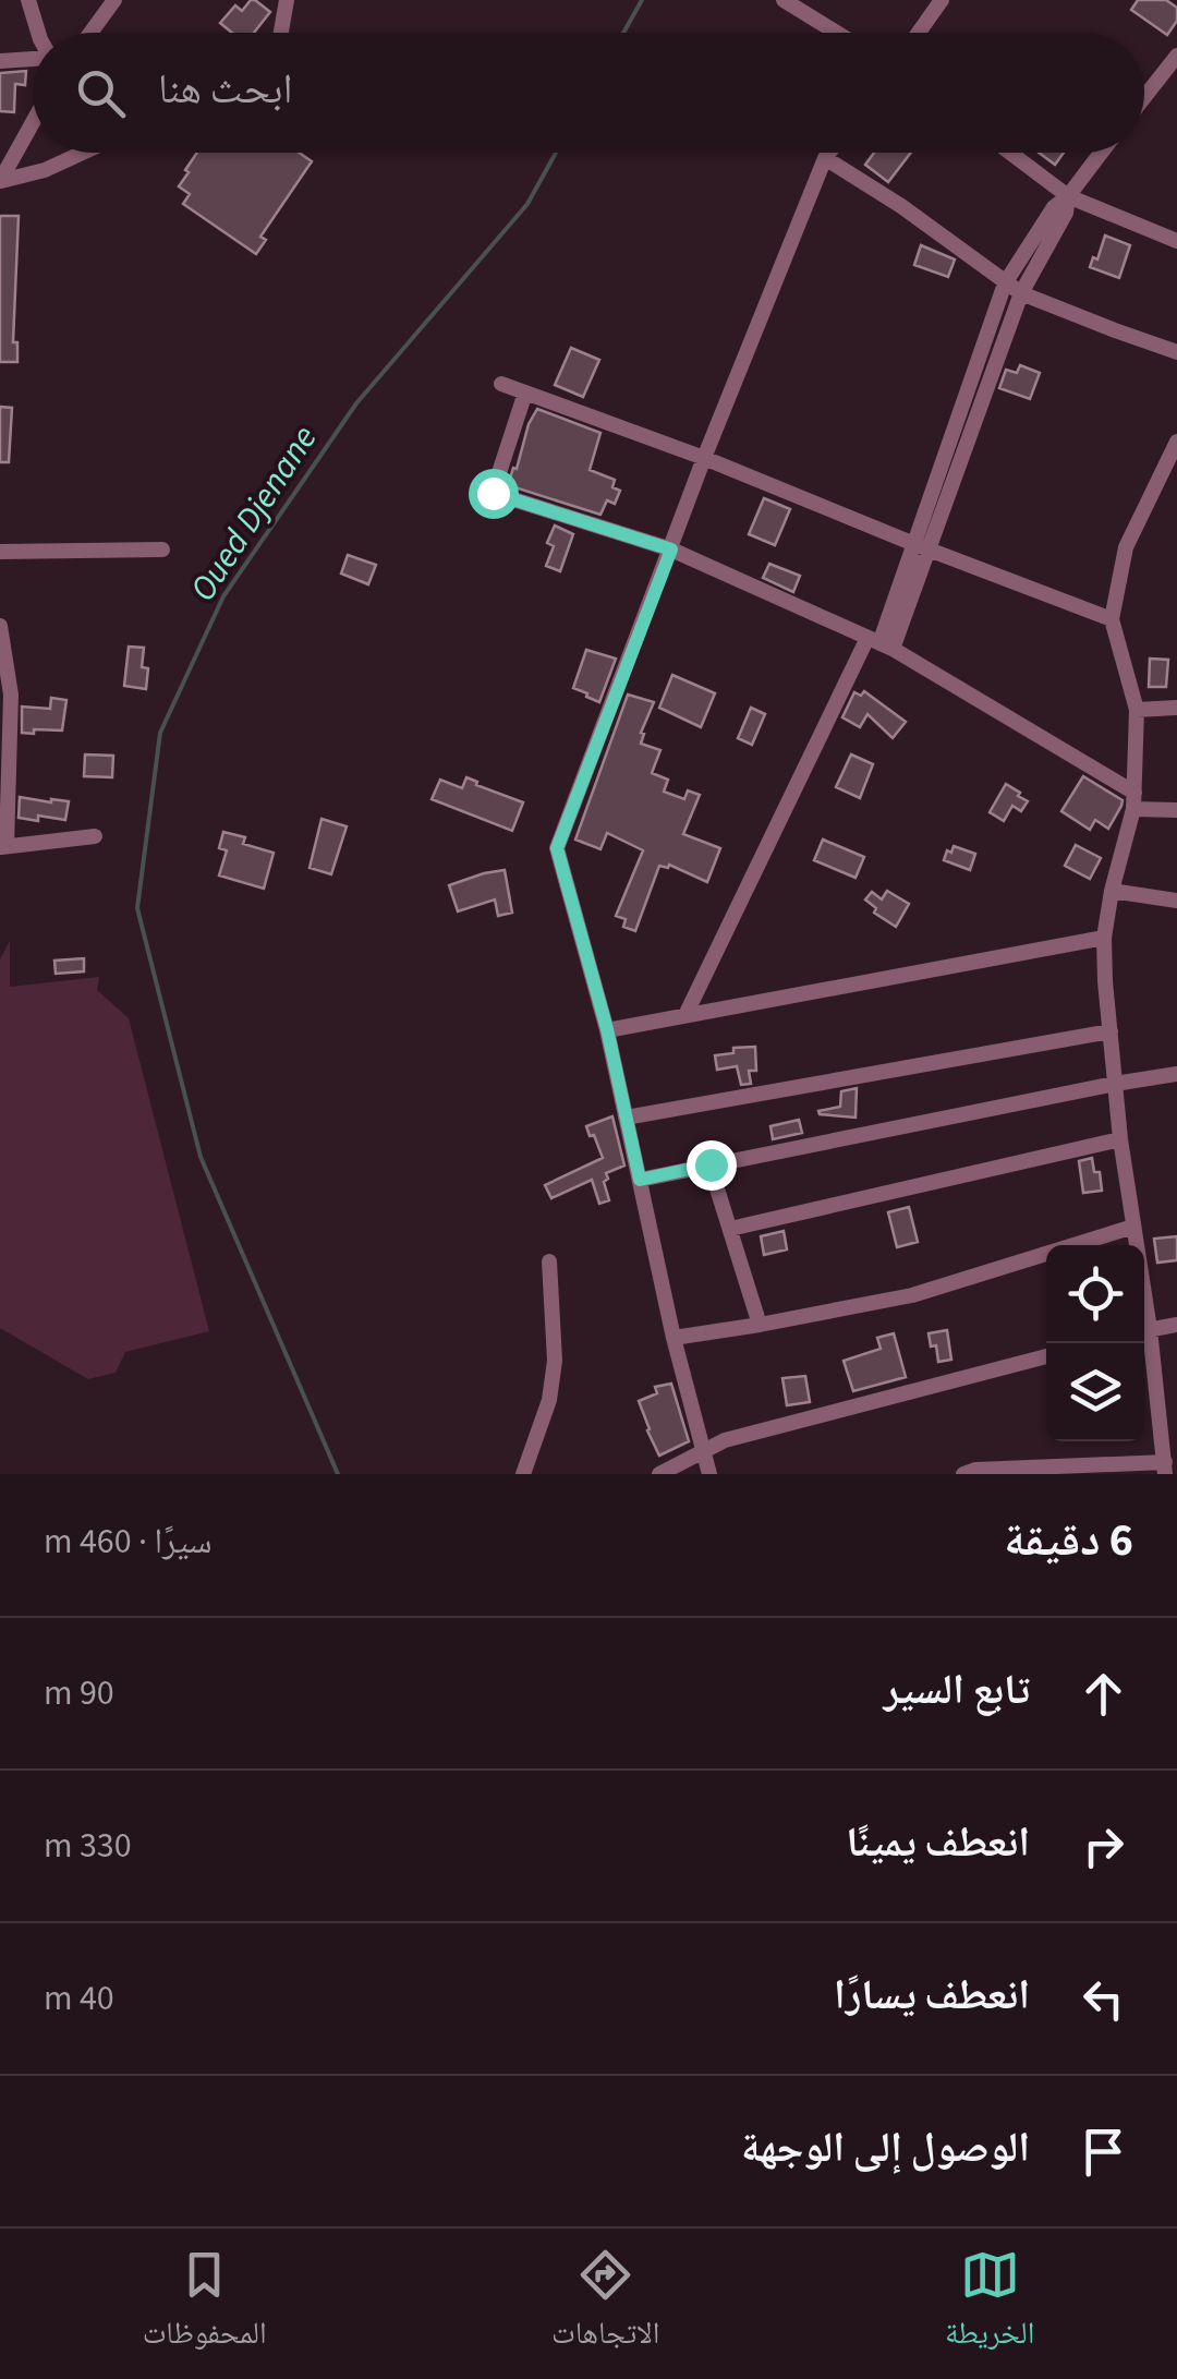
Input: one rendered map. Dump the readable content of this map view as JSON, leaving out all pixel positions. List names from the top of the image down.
{
  "water": ["Oued Djenane"],
  "page": {
    "search": "ابحث هنا",
    "heading": ["6 دقيقة", "سيرًا · 460 m"],
    "list": [
      ["تابع السير", "90 m"],
      ["انعطف يمينًا", "330 m"],
      ["انعطف يسارًا", "40 m"],
      "الوصول إلى الوجهة"
    ],
    "nav": ["الخريطة", "الاتجاهات", "المحفوظات"]
  }
}
